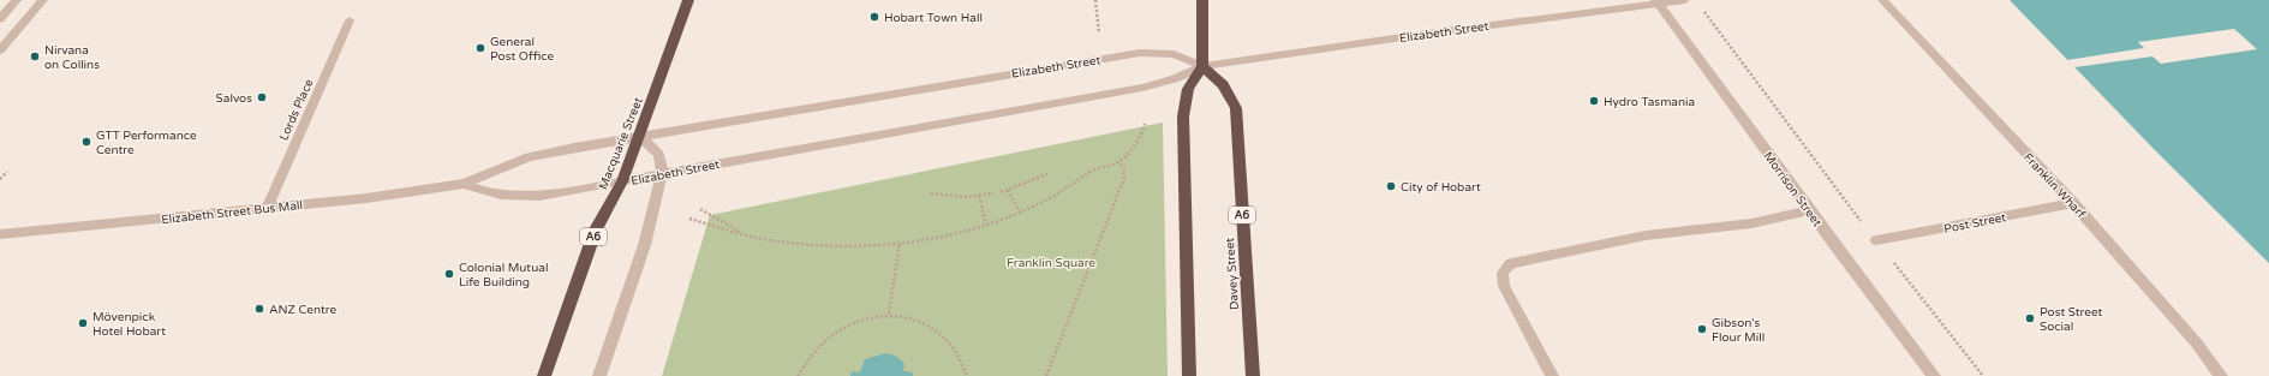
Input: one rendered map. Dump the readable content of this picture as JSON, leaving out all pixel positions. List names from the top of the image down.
{
  "streets": {
    "highway": ["Macquarie Street", "A6", "Davey Street"],
    "street": [
      "Elizabeth Street",
      "Lords Place",
      "Franklin Wharf",
      "Morrison Street",
      "Elizabeth Street Bus Mall",
      "Post Street"
    ]
  },
  "crossings": [
    ["Elizabeth Street", "Macquarie Street"],
    ["Elizabeth Street", "Morrison Street"],
    ["Elizabeth Street", "Elizabeth Street Bus Mall"],
    ["Elizabeth Street", "Davey Street"],
    ["Lords Place", "Elizabeth Street Bus Mall"],
    ["Franklin Wharf", "Post Street"]
  ],
  "parks": ["Franklin Square"],
  "places": [
    "Hobart Town Hall",
    "General Post Office",
    "Nirvana on Collins",
    "Salvos",
    "Hydro Tasmania",
    "GTT Performance Centre",
    "City of Hobart",
    "Colonial Mutual Life Building",
    "ANZ Centre",
    "Post Street Social",
    "Mövenpick Hotel Hobart",
    "Gibson's Flour Mill"
  ]
}
